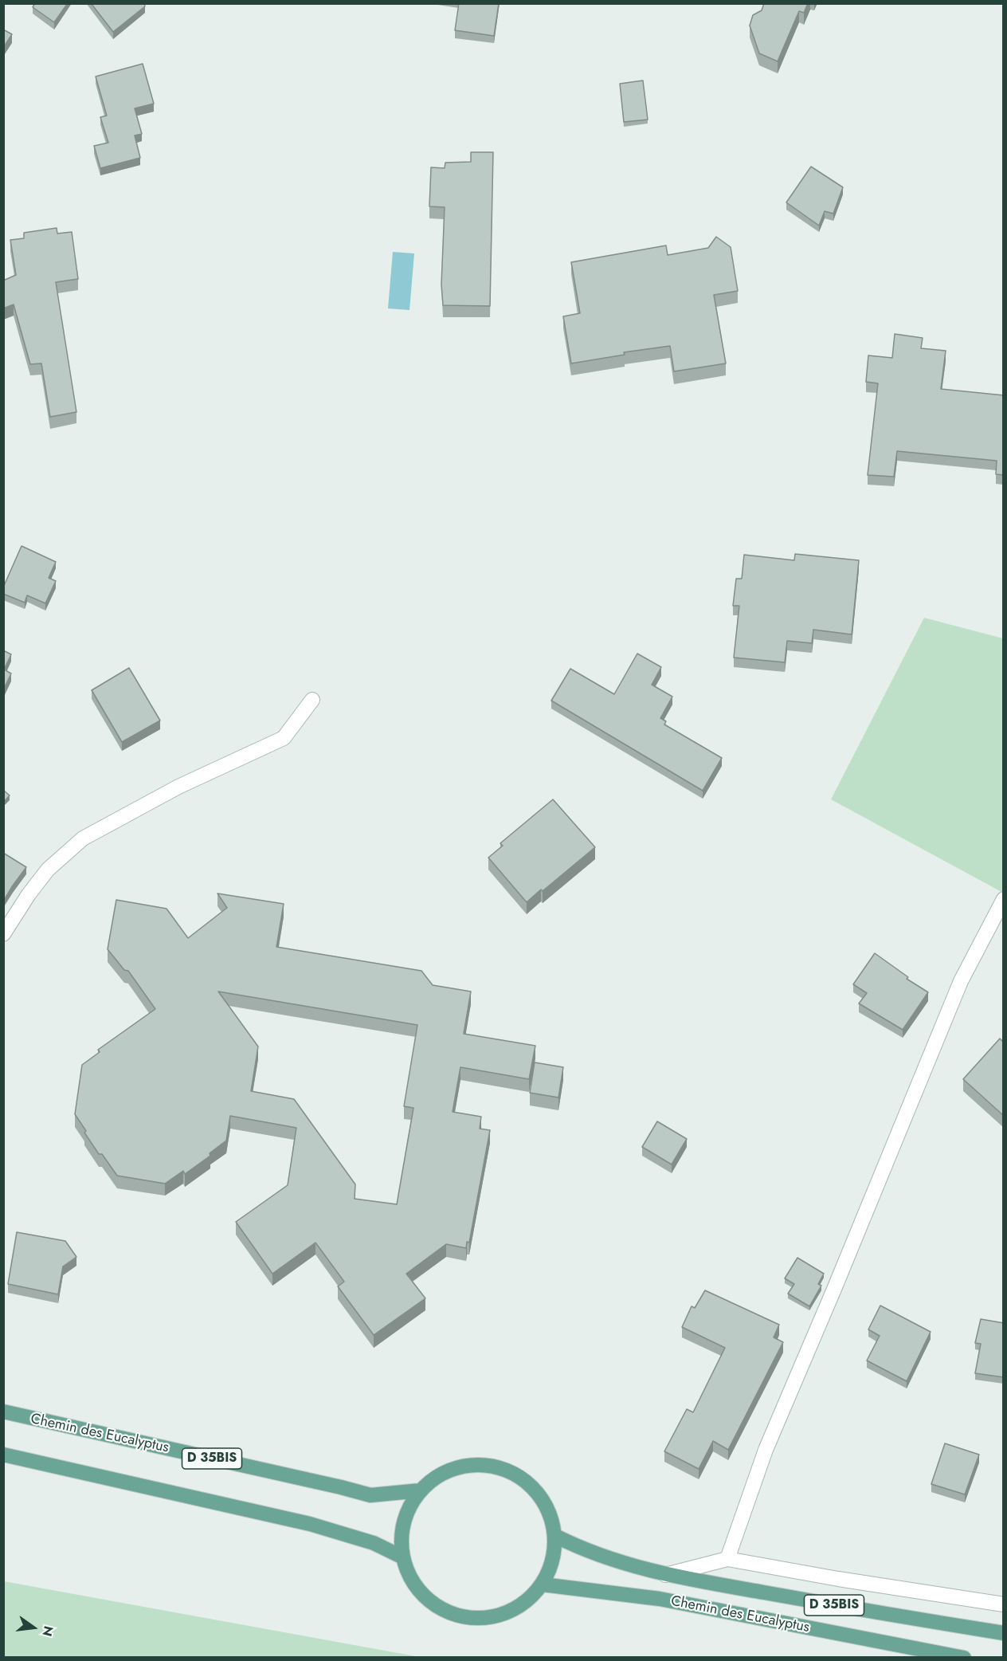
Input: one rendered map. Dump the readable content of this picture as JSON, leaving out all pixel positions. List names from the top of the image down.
{
  "streets": {
    "main road": ["Chemin des Eucalyptus", "D 35BIS"]
  },
  "north": "right"
}
